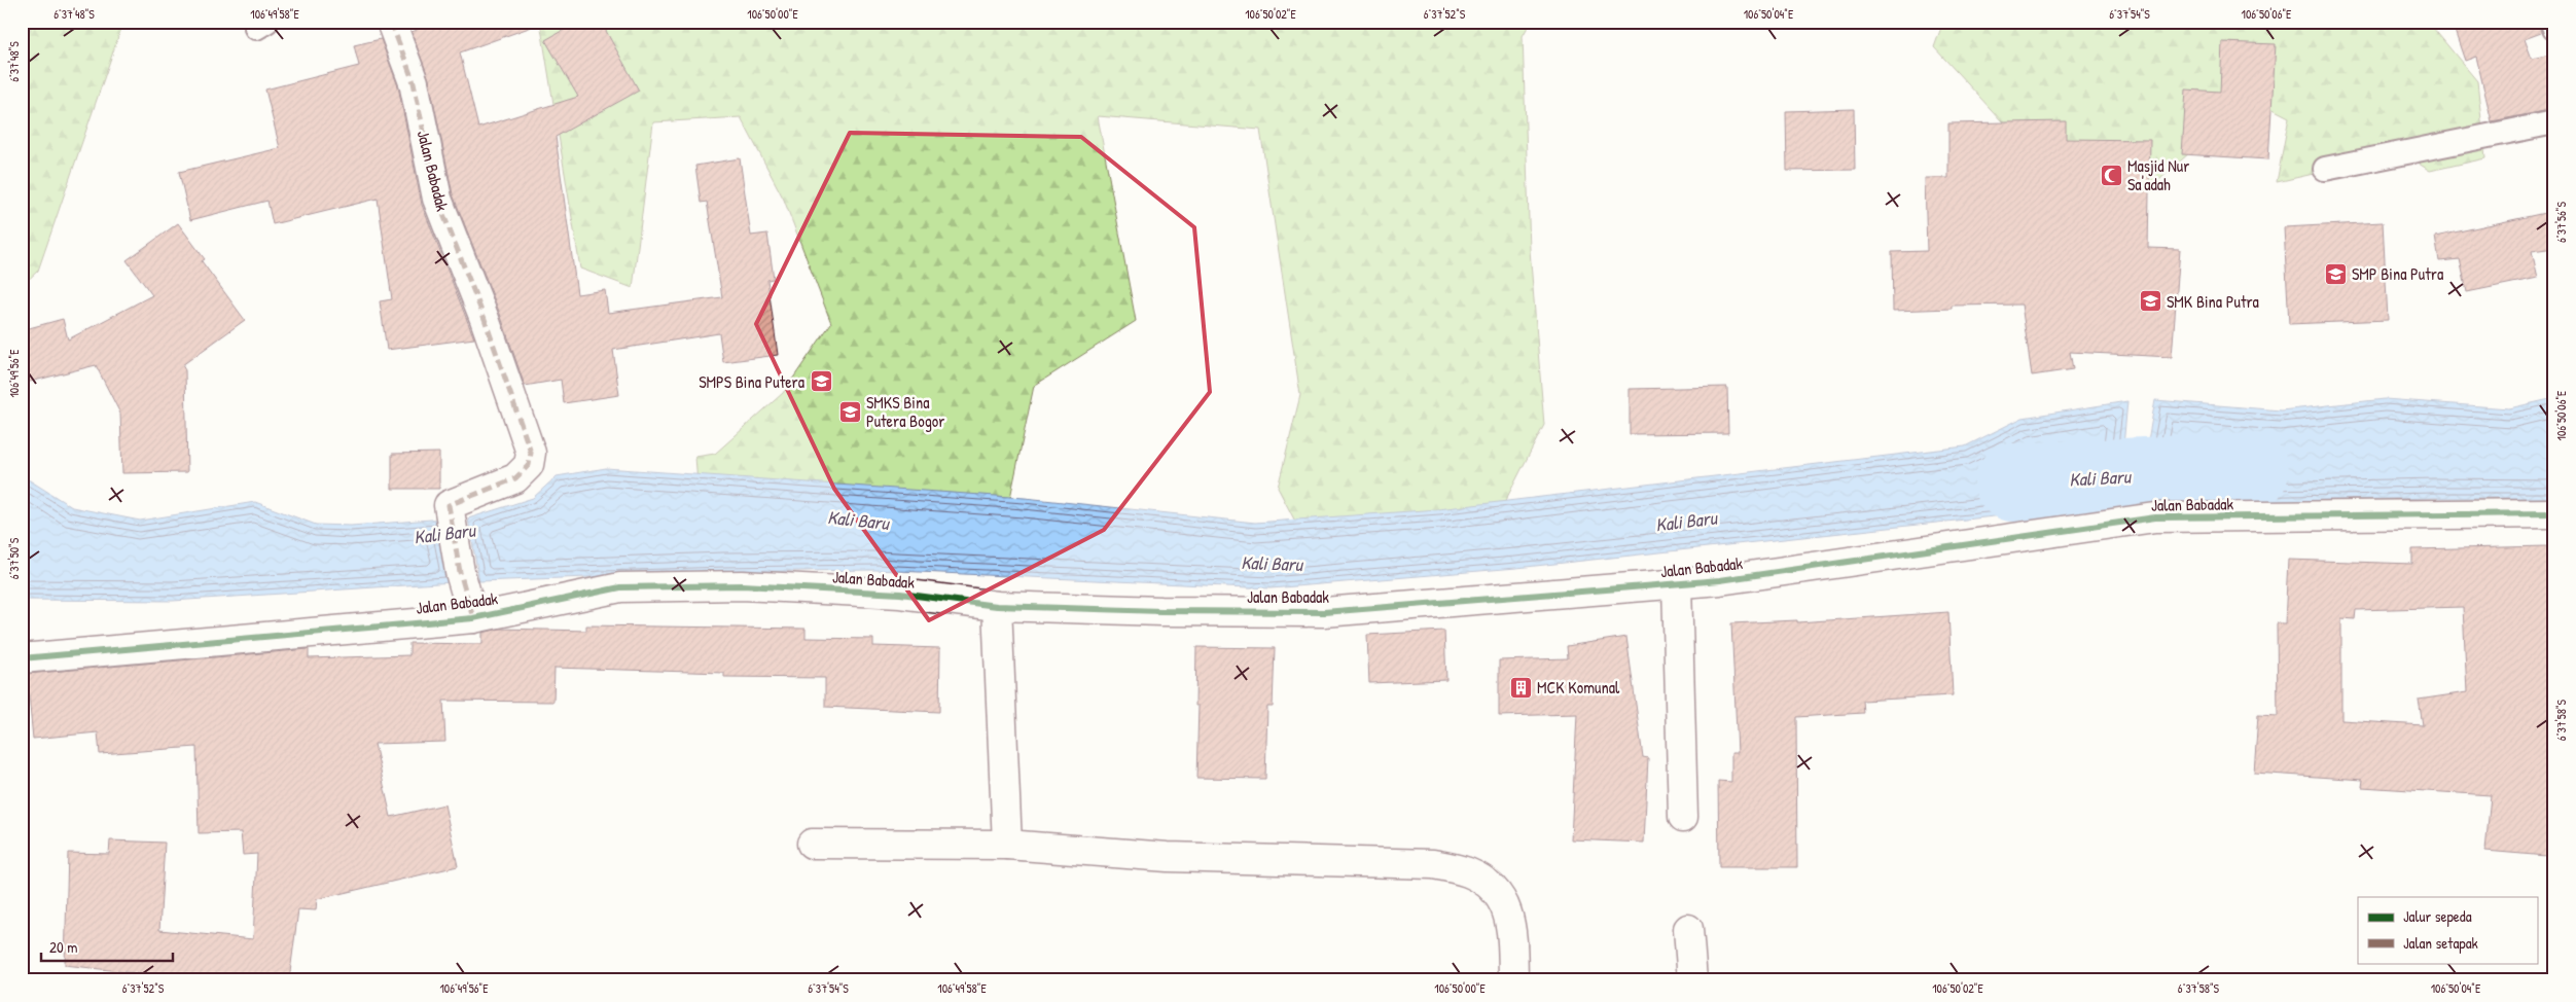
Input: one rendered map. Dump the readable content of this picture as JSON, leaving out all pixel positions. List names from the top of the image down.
{
  "streets": {
    "street": ["Jalan Babadak"]
  },
  "water": ["Kali Baru"],
  "places": {
    "mosque": ["Masjid Nur Sa'adah"],
    "school or university": [
      "SMP Bina Putra",
      "SMK Bina Putra",
      "SMPS Bina Putera",
      "SMKS Bina Putera Bogor"
    ],
    "building": ["MCK Komunal"]
  },
  "legend": ["Jalur sepeda", "Jalan setapak"],
  "scale_bar": "20 m",
  "coordinates": [
    "6°37'48\"S",
    "106°49'58\"E",
    "106°50'00\"E",
    "106°50'02\"E",
    "6°37'52\"S",
    "106°50'04\"E",
    "6°37'54\"S",
    "106°50'06\"E",
    "6°37'56\"S",
    "106°49'56\"E",
    "6°37'50\"S",
    "6°37'58\"S"
  ]
}
